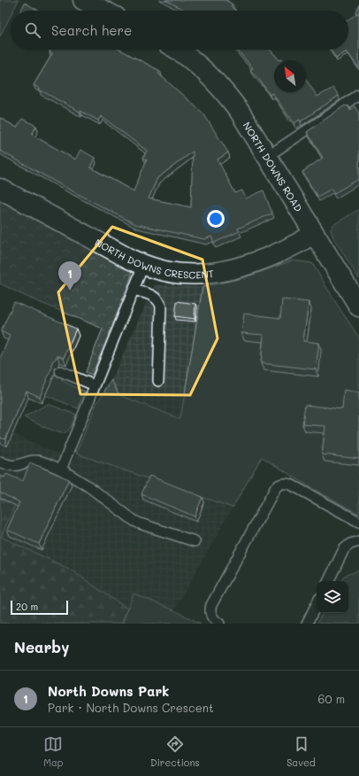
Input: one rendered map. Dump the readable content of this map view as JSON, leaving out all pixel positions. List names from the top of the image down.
{
  "streets": {
    "street": ["NORTH DOWNS ROAD", "NORTH DOWNS CRESCENT"]
  },
  "crossings": [
    ["NORTH DOWNS ROAD", "NORTH DOWNS CRESCENT"]
  ],
  "scale_bar": "20 m",
  "north": "top left",
  "page": {
    "search": "Search here",
    "pins": "1",
    "scale": "20 m",
    "heading": "Nearby",
    "list": [
      {
        "mark": "1",
        "name": "North Downs Park",
        "note": "Park · North Downs Crescent",
        "value": "60 m"
      }
    ],
    "nav": ["Map", "Directions", "Saved"]
  }
}
